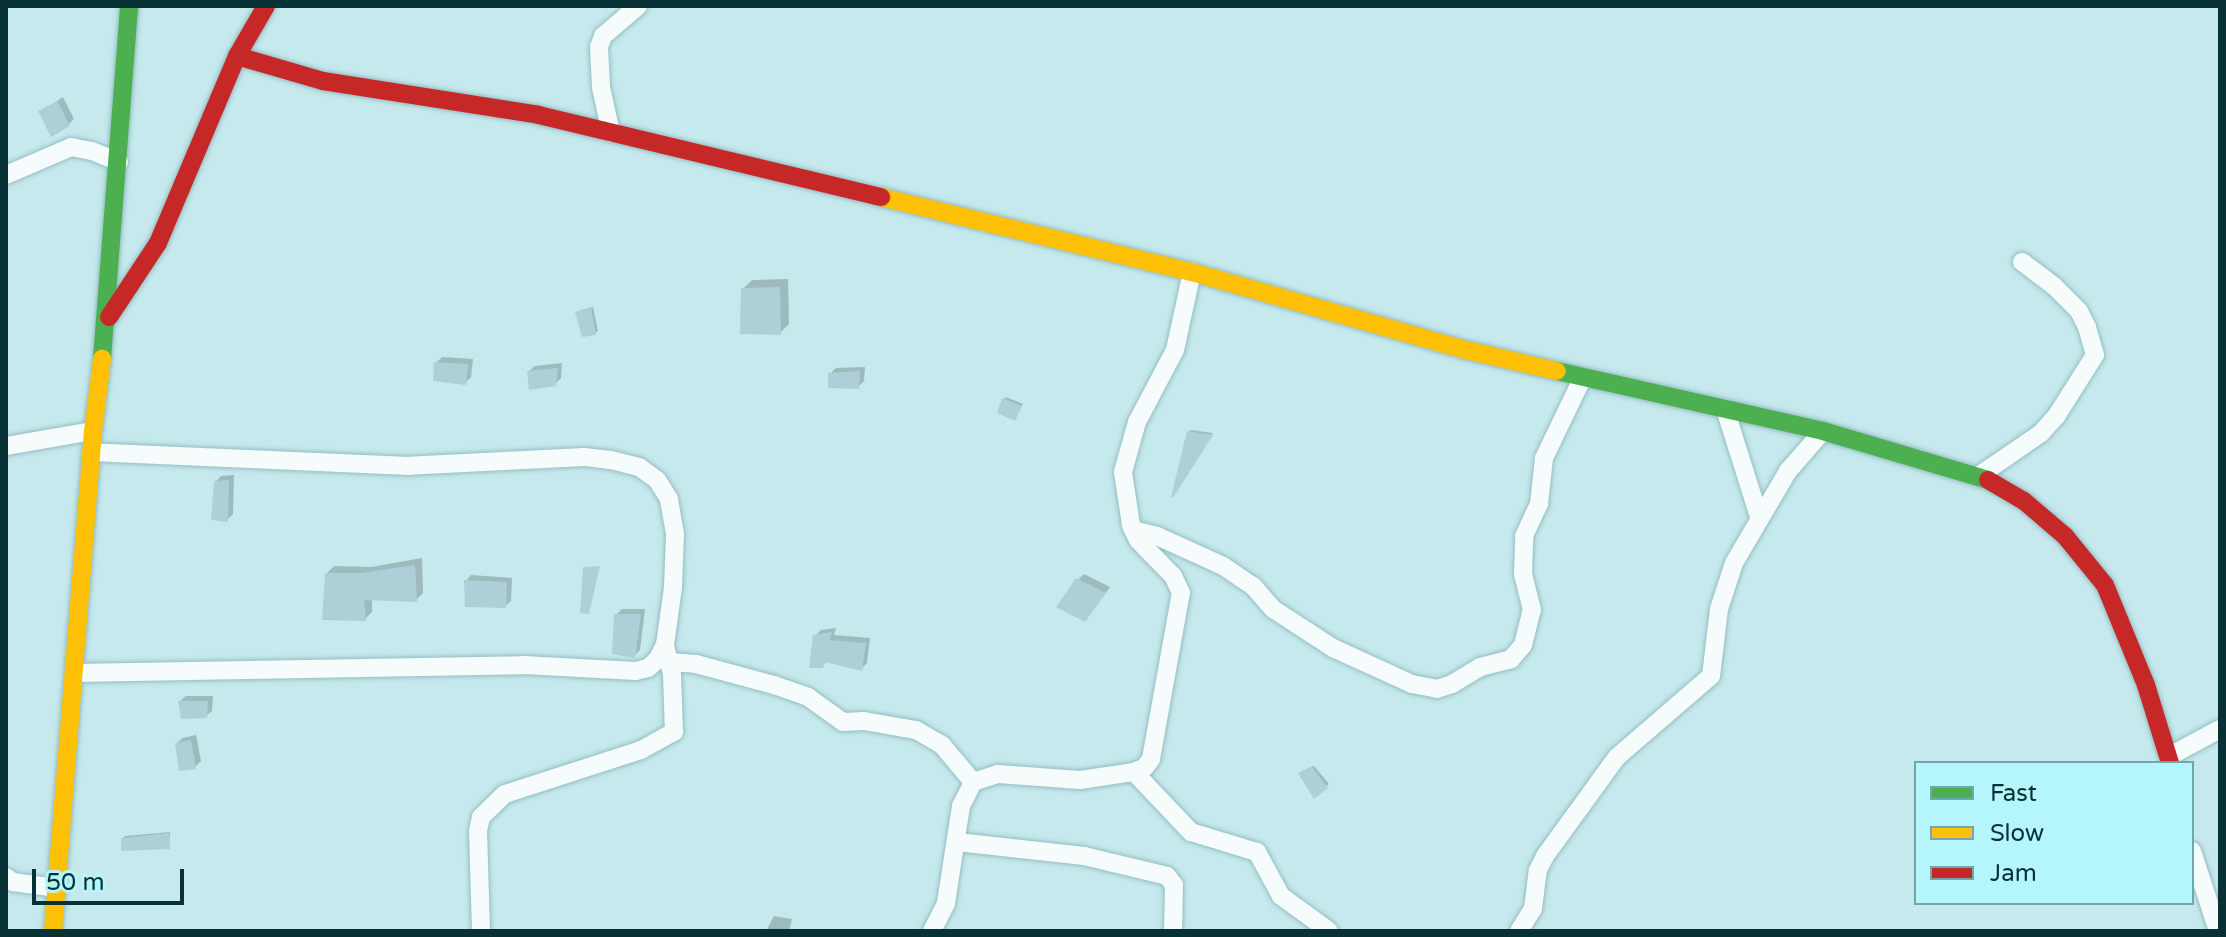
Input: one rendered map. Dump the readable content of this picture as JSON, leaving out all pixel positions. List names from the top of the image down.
{
  "legend": ["Fast", "Slow", "Jam"],
  "scale_bar": "50 m"
}
